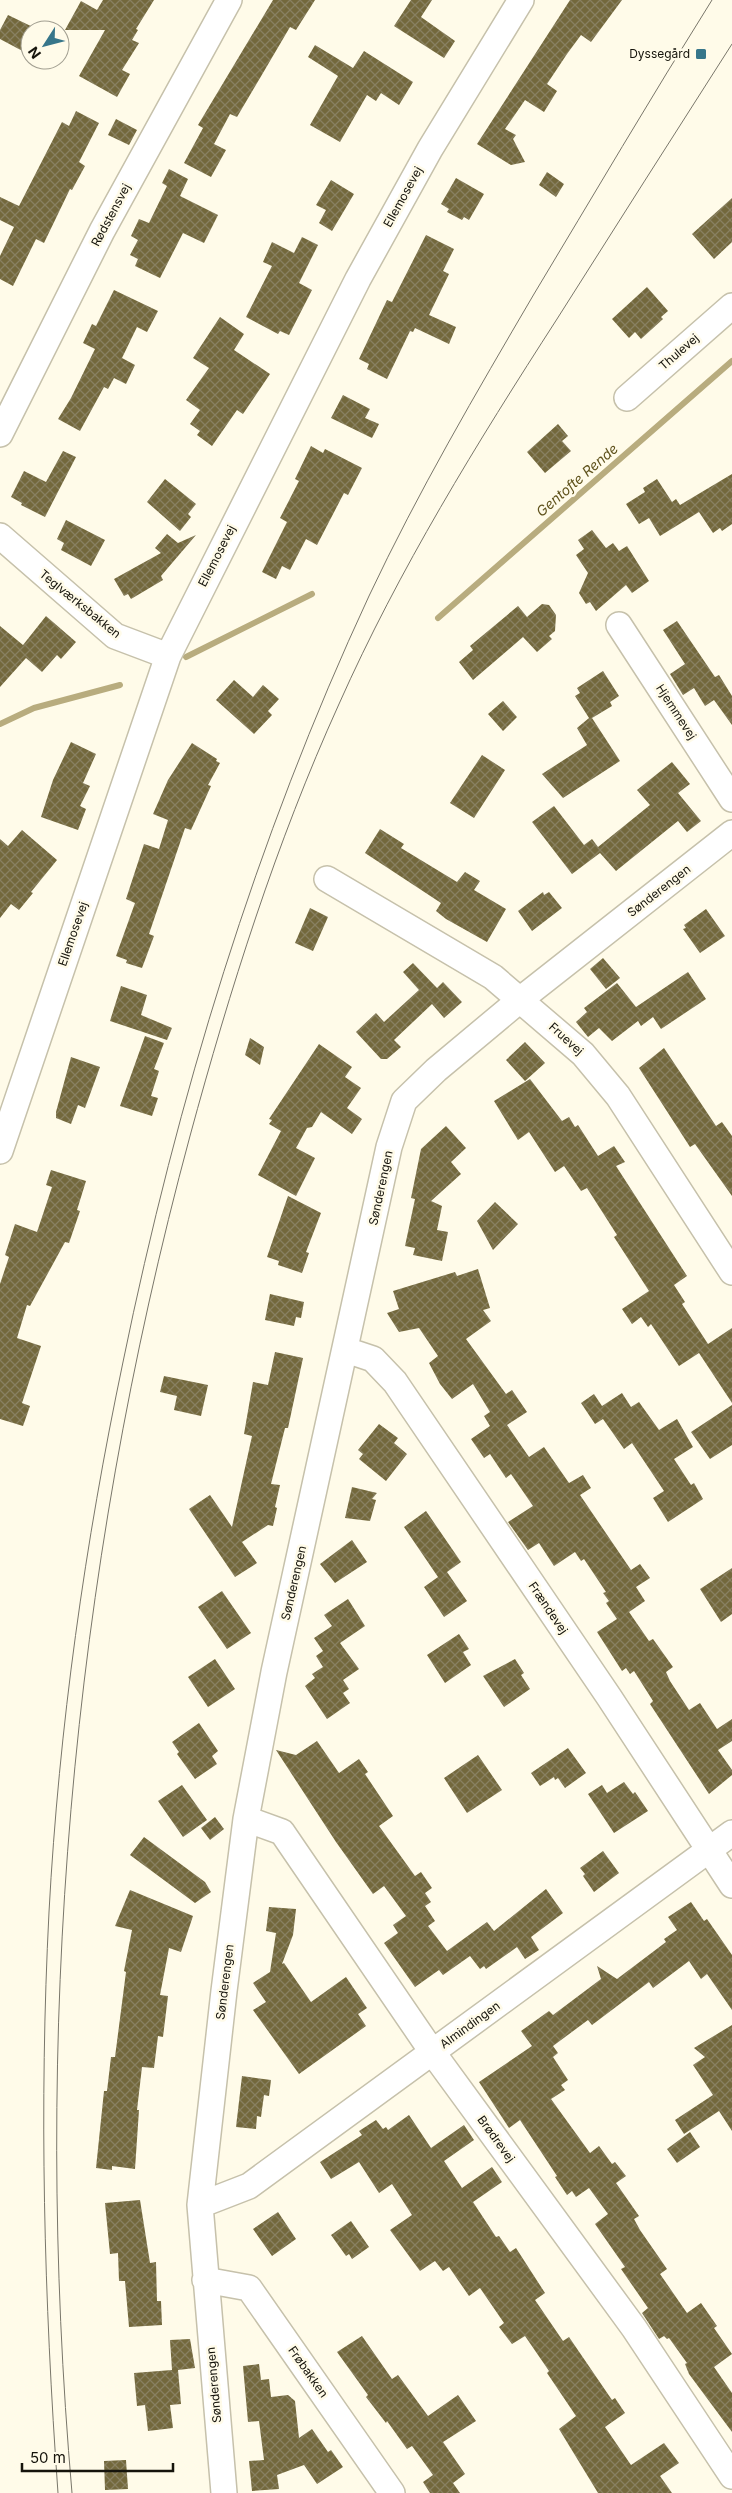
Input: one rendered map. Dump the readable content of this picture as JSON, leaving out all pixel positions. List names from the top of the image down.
{
  "streets": {
    "street": [
      "Ellemosevej",
      "Rødstensvej",
      "Thulevej",
      "Teglværksbakken",
      "Hjemmevej",
      "Sønderengen",
      "Fruevej",
      "Frændevej",
      "Almindingen",
      "Brødrevej",
      "Frøbakken"
    ]
  },
  "crossings": [
    ["Ellemosevej", "Teglværksbakken"],
    ["Sønderengen", "Fruevej"],
    ["Sønderengen", "Frændevej"],
    ["Sønderengen", "Almindingen"],
    ["Sønderengen", "Brødrevej"],
    ["Sønderengen", "Frøbakken"],
    ["Frændevej", "Almindingen"],
    ["Almindingen", "Brødrevej"]
  ],
  "water": ["Gentofte Rende"],
  "places": {
    "transit": ["Dyssegård"]
  },
  "scale_bar": "50 m",
  "north": "bottom left"
}
